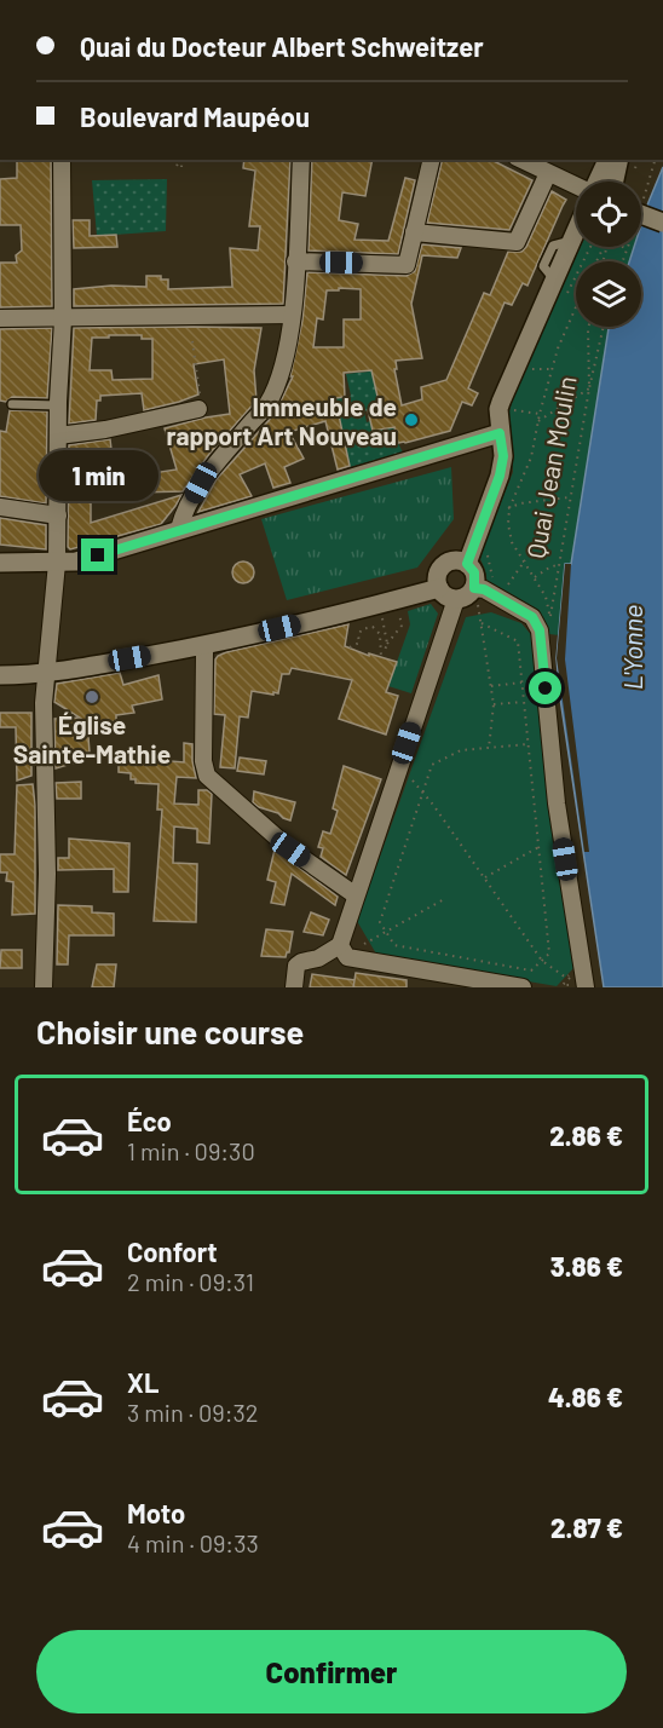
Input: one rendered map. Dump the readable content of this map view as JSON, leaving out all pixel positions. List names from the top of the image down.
{
  "streets": {
    "main road": ["Quai Jean Moulin"]
  },
  "water": ["L'Yonne"],
  "places": ["Immeuble de rapport Art Nouveau", "Église Sainte-Mathie"],
  "page": {
    "banner": ["Quai du Docteur Albert Schweitzer", "Boulevard Maupéou"],
    "bubble": "1 min",
    "heading": "Choisir une course",
    "list": [
      {
        "name": "Éco",
        "note": "1 min · 09:30",
        "value": "2.86 €"
      },
      {
        "name": "Confort",
        "note": "2 min · 09:31",
        "value": "3.86 €"
      },
      {
        "name": "XL",
        "note": "3 min · 09:32",
        "value": "4.86 €"
      },
      {
        "name": "Moto",
        "note": "4 min · 09:33",
        "value": "2.87 €"
      }
    ],
    "buttons": "Confirmer"
  }
}
